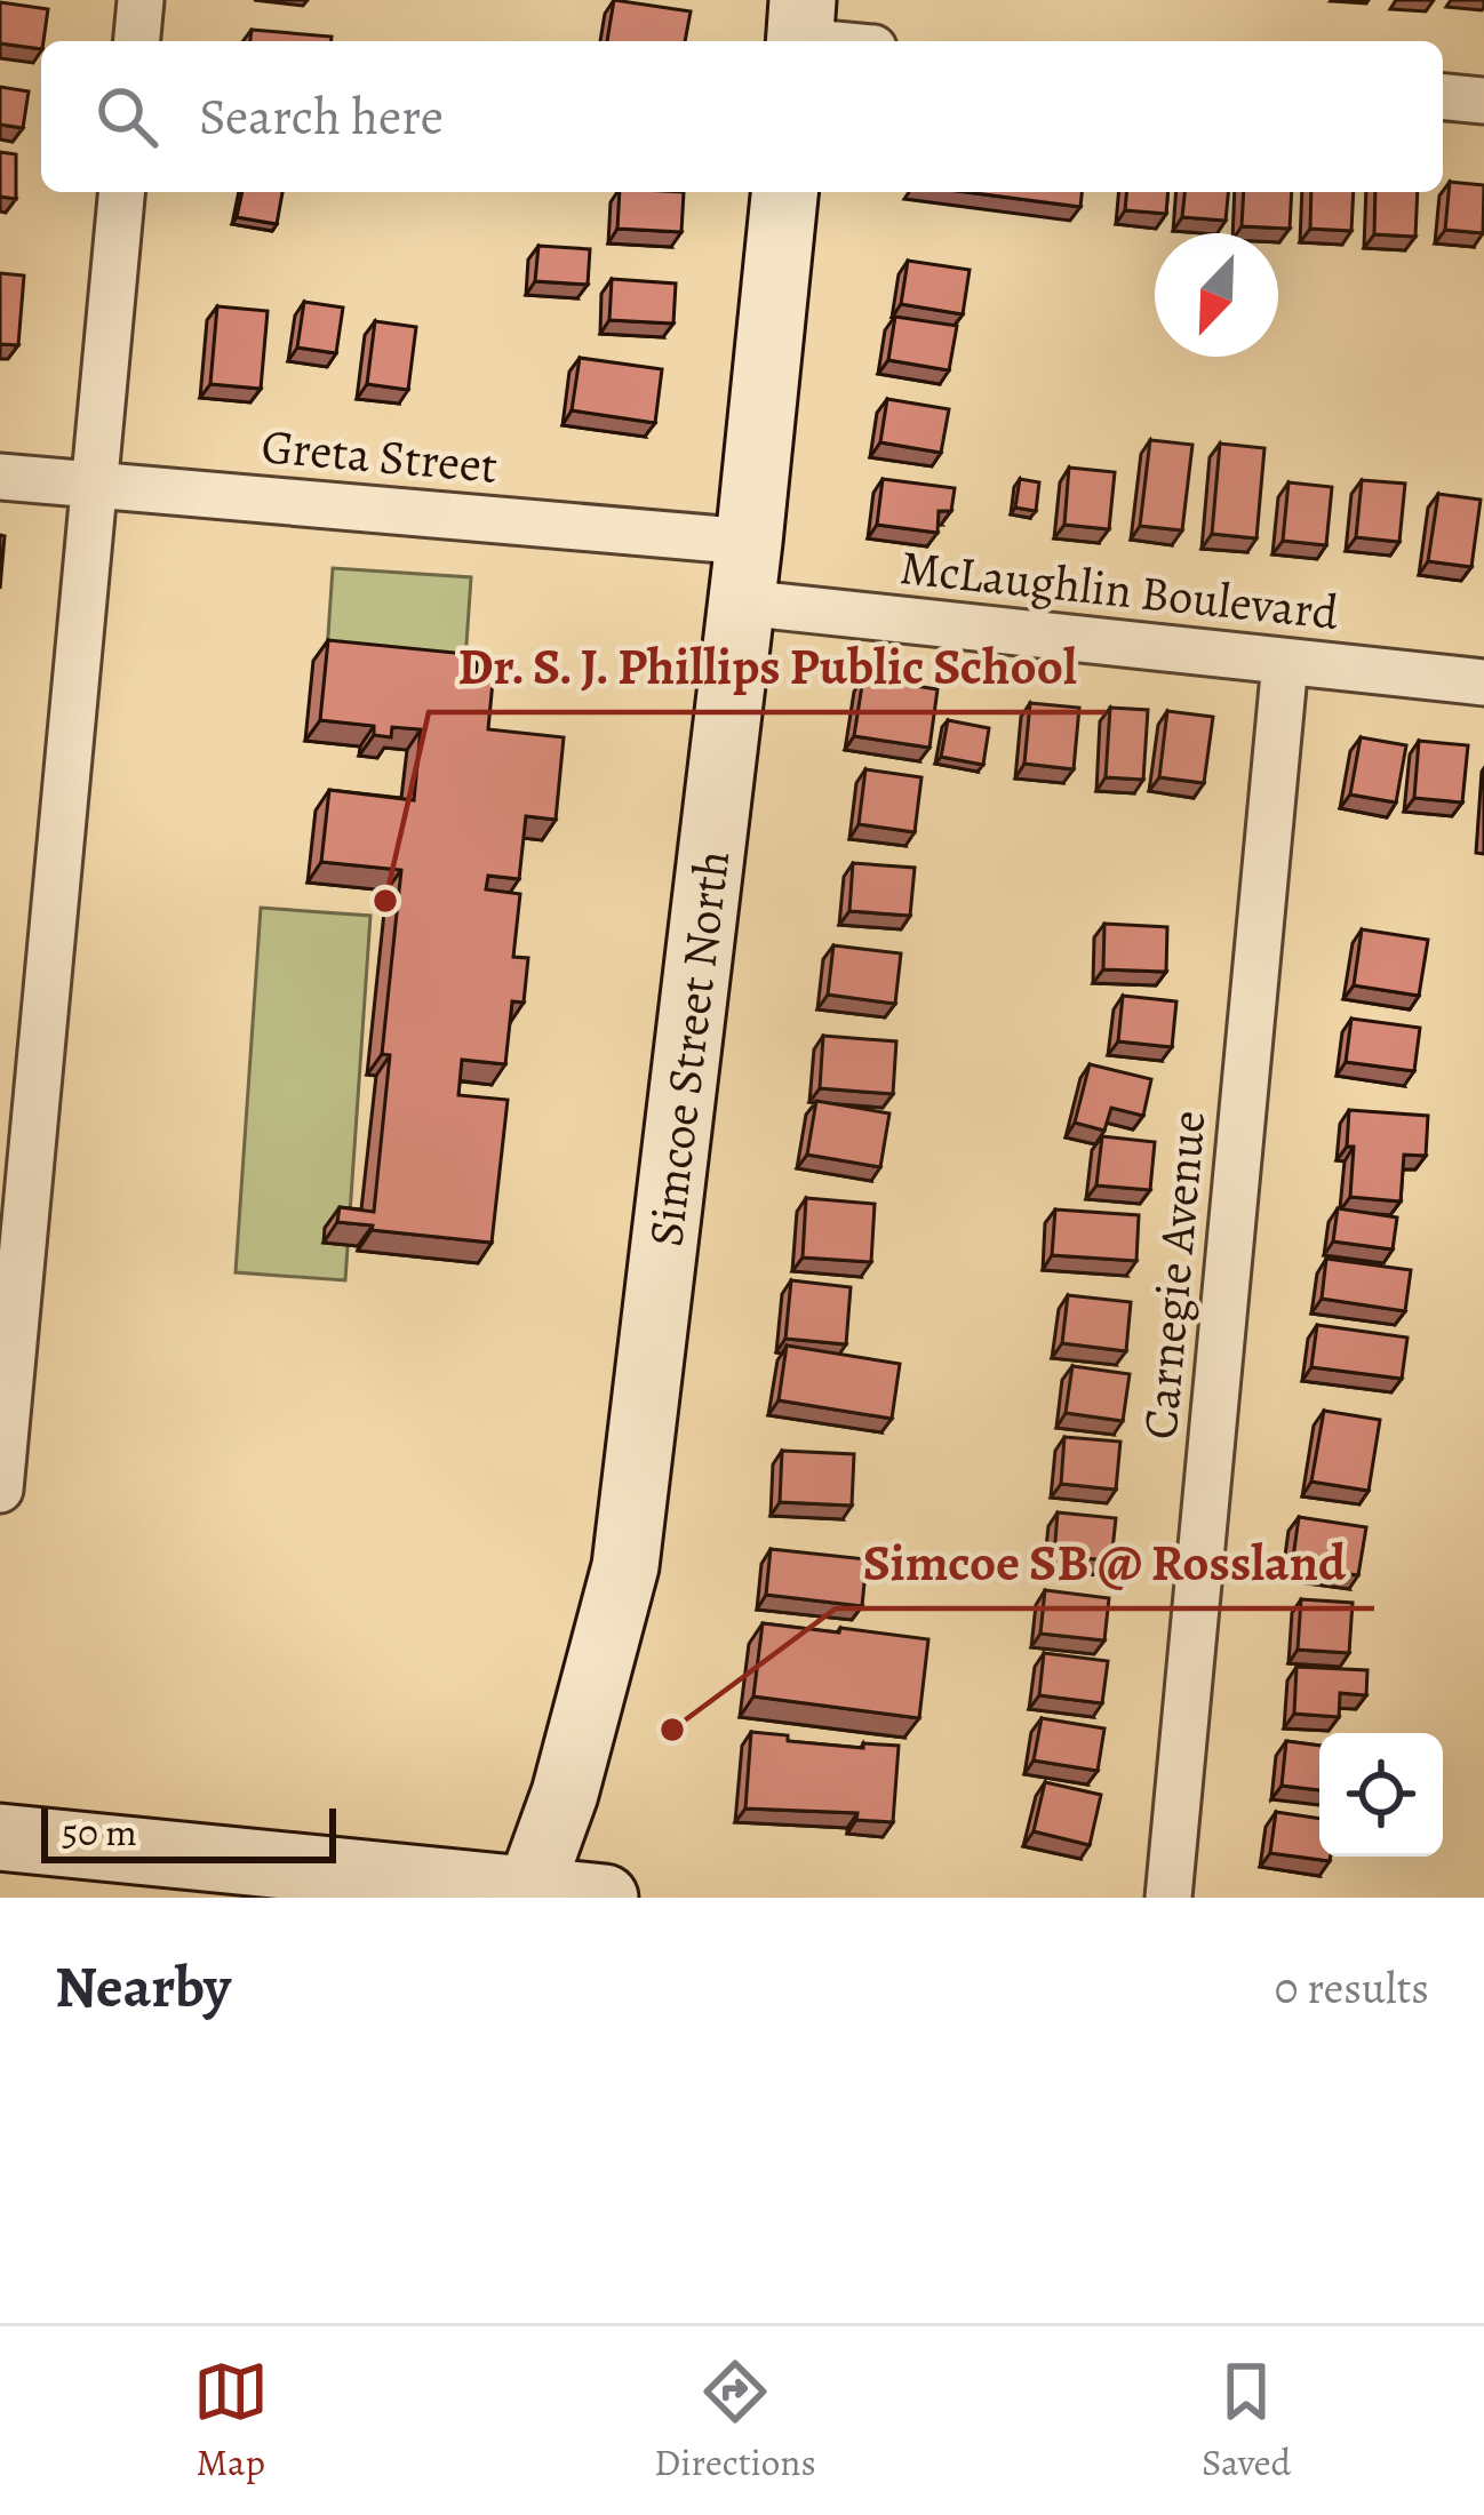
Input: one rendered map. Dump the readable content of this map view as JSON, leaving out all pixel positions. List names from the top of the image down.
{
  "streets": {
    "main road": ["Simcoe Street North"],
    "street": ["Greta Street", "McLaughlin Boulevard", "Carnegie Avenue"]
  },
  "crossings": [
    ["Greta Street", "McLaughlin Boulevard"],
    ["Greta Street", "Simcoe Street North"],
    ["McLaughlin Boulevard", "Simcoe Street North"],
    ["McLaughlin Boulevard", "Carnegie Avenue"]
  ],
  "places": ["Dr. S. J. Phillips Public School", "Simcoe SB @ Rossland"],
  "scale_bar": "50 m",
  "north": "bottom left",
  "page": {
    "search": "Search here",
    "scale": "50 m",
    "heading": ["Nearby", "0 results"],
    "nav": ["Map", "Directions", "Saved"]
  }
}
